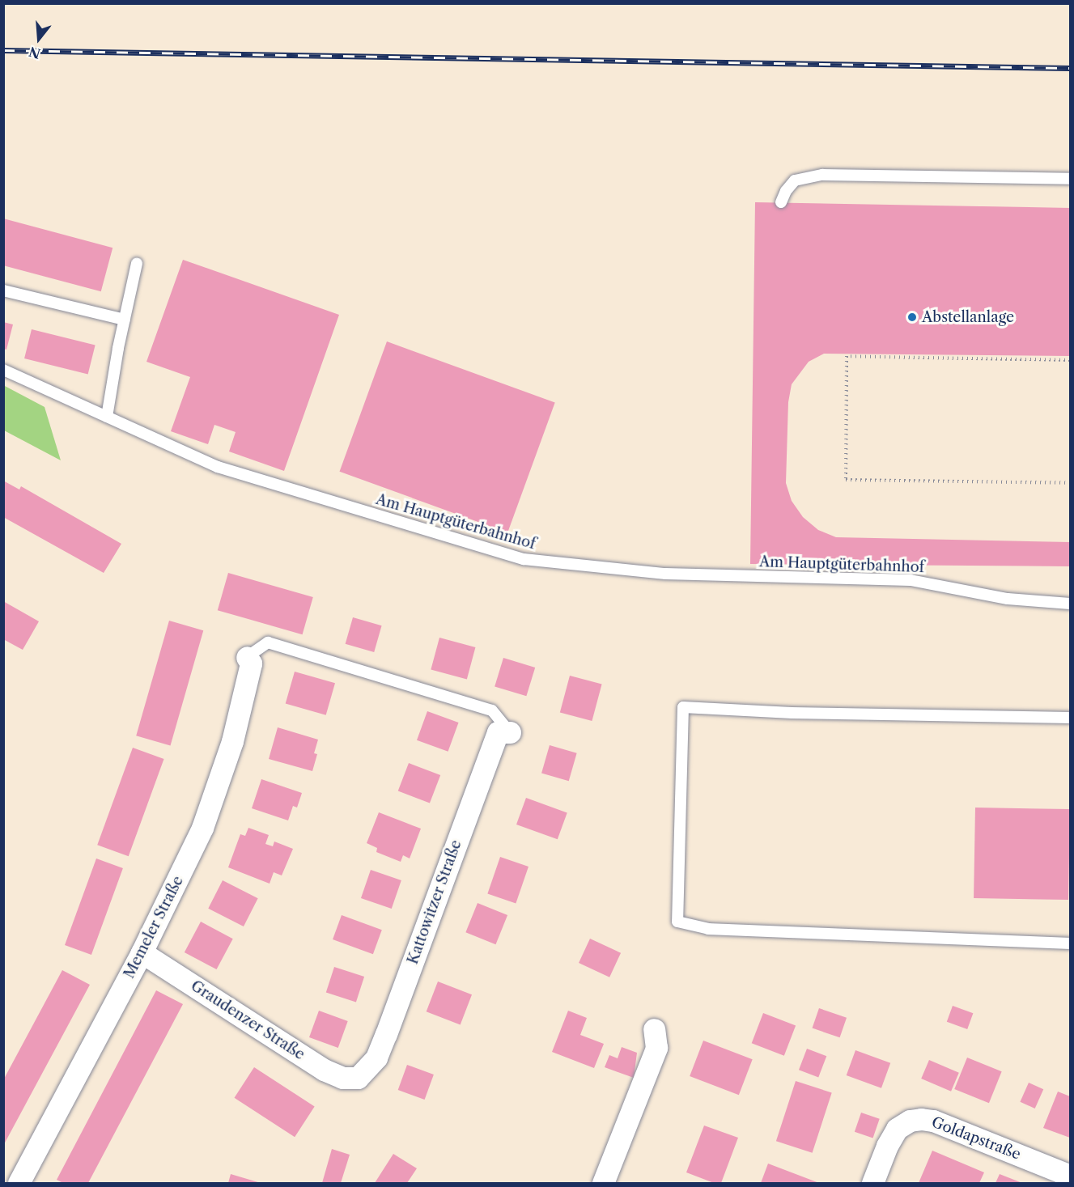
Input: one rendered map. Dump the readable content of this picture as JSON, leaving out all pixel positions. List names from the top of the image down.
{
  "streets": {
    "street": [
      "Kattowitzer Straße",
      "Memeler Straße",
      "Graudenzer Straße",
      "Goldapstraße"
    ],
    "lane": ["Am Hauptgüterbahnhof"]
  },
  "crossings": [
    ["Kattowitzer Straße", "Graudenzer Straße"],
    ["Memeler Straße", "Graudenzer Straße"]
  ],
  "places": ["Abstellanlage"],
  "north": "bottom"
}
